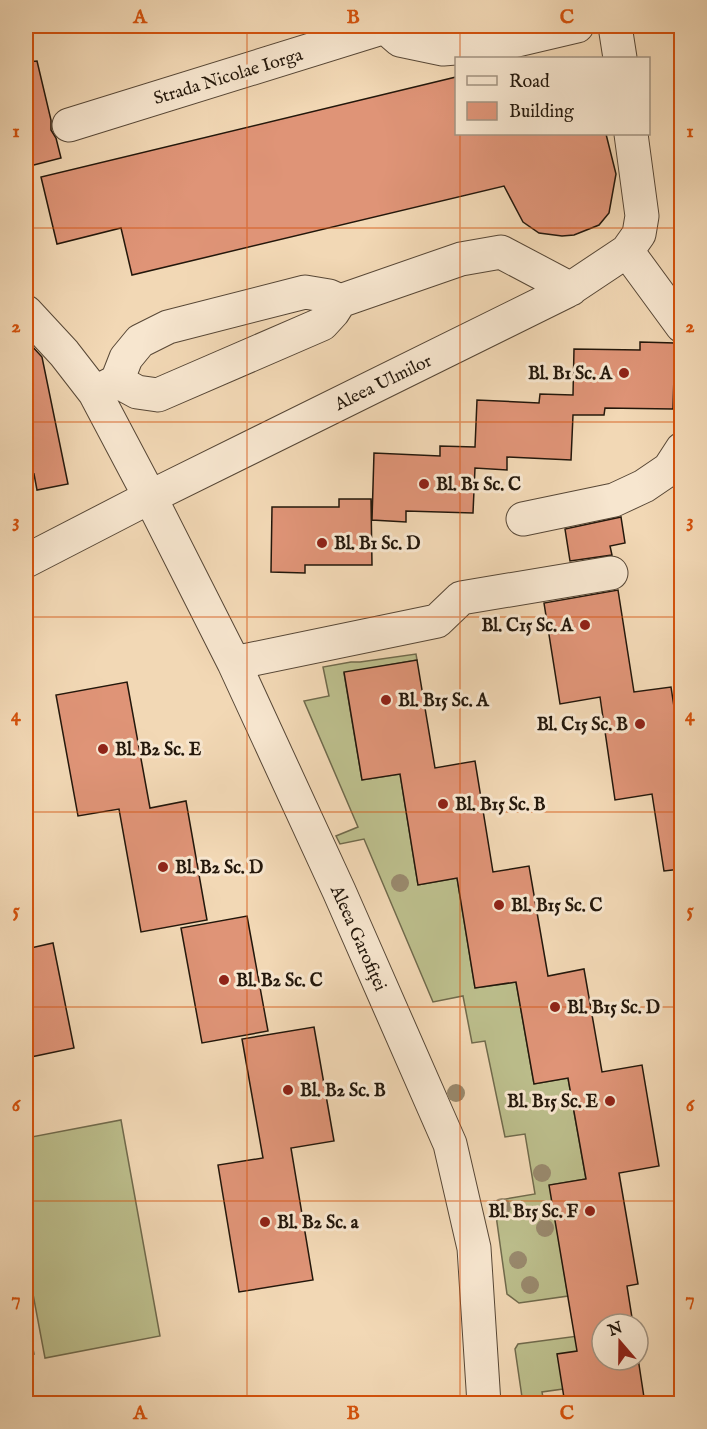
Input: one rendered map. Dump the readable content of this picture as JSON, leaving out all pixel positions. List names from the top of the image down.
{
  "streets": {
    "street": ["Strada Nicolae Iorga", "Aleea Ulmilor", "Aleea Garofiței"]
  },
  "crossings": [
    ["Aleea Ulmilor", "Aleea Garofiței"]
  ],
  "places": [
    "Bl. B1 Sc. A",
    "Bl. B1 Sc. C",
    "Bl. B1 Sc. D",
    "Bl. C15 Sc. A",
    "Bl. B15 Sc. A",
    "Bl. C15 Sc. B",
    "Bl. B2 Sc. E",
    "Bl. B15 Sc. B",
    "Bl. B2 Sc. D",
    "Bl. B15 Sc. C",
    "Bl. B2 Sc. C",
    "Bl. B15 Sc. D",
    "Bl. B2 Sc. B",
    "Bl. B15 Sc. E",
    "Bl. B15 Sc. F",
    "Bl. B2 Sc. a"
  ],
  "legend": ["Road", "Building"],
  "north": "top",
  "grid": {
    "columns": ["A", "B", "C"],
    "rows": [
      "1",
      "2",
      "3",
      "4",
      "5",
      "6",
      "7"
    ]
  }
}
